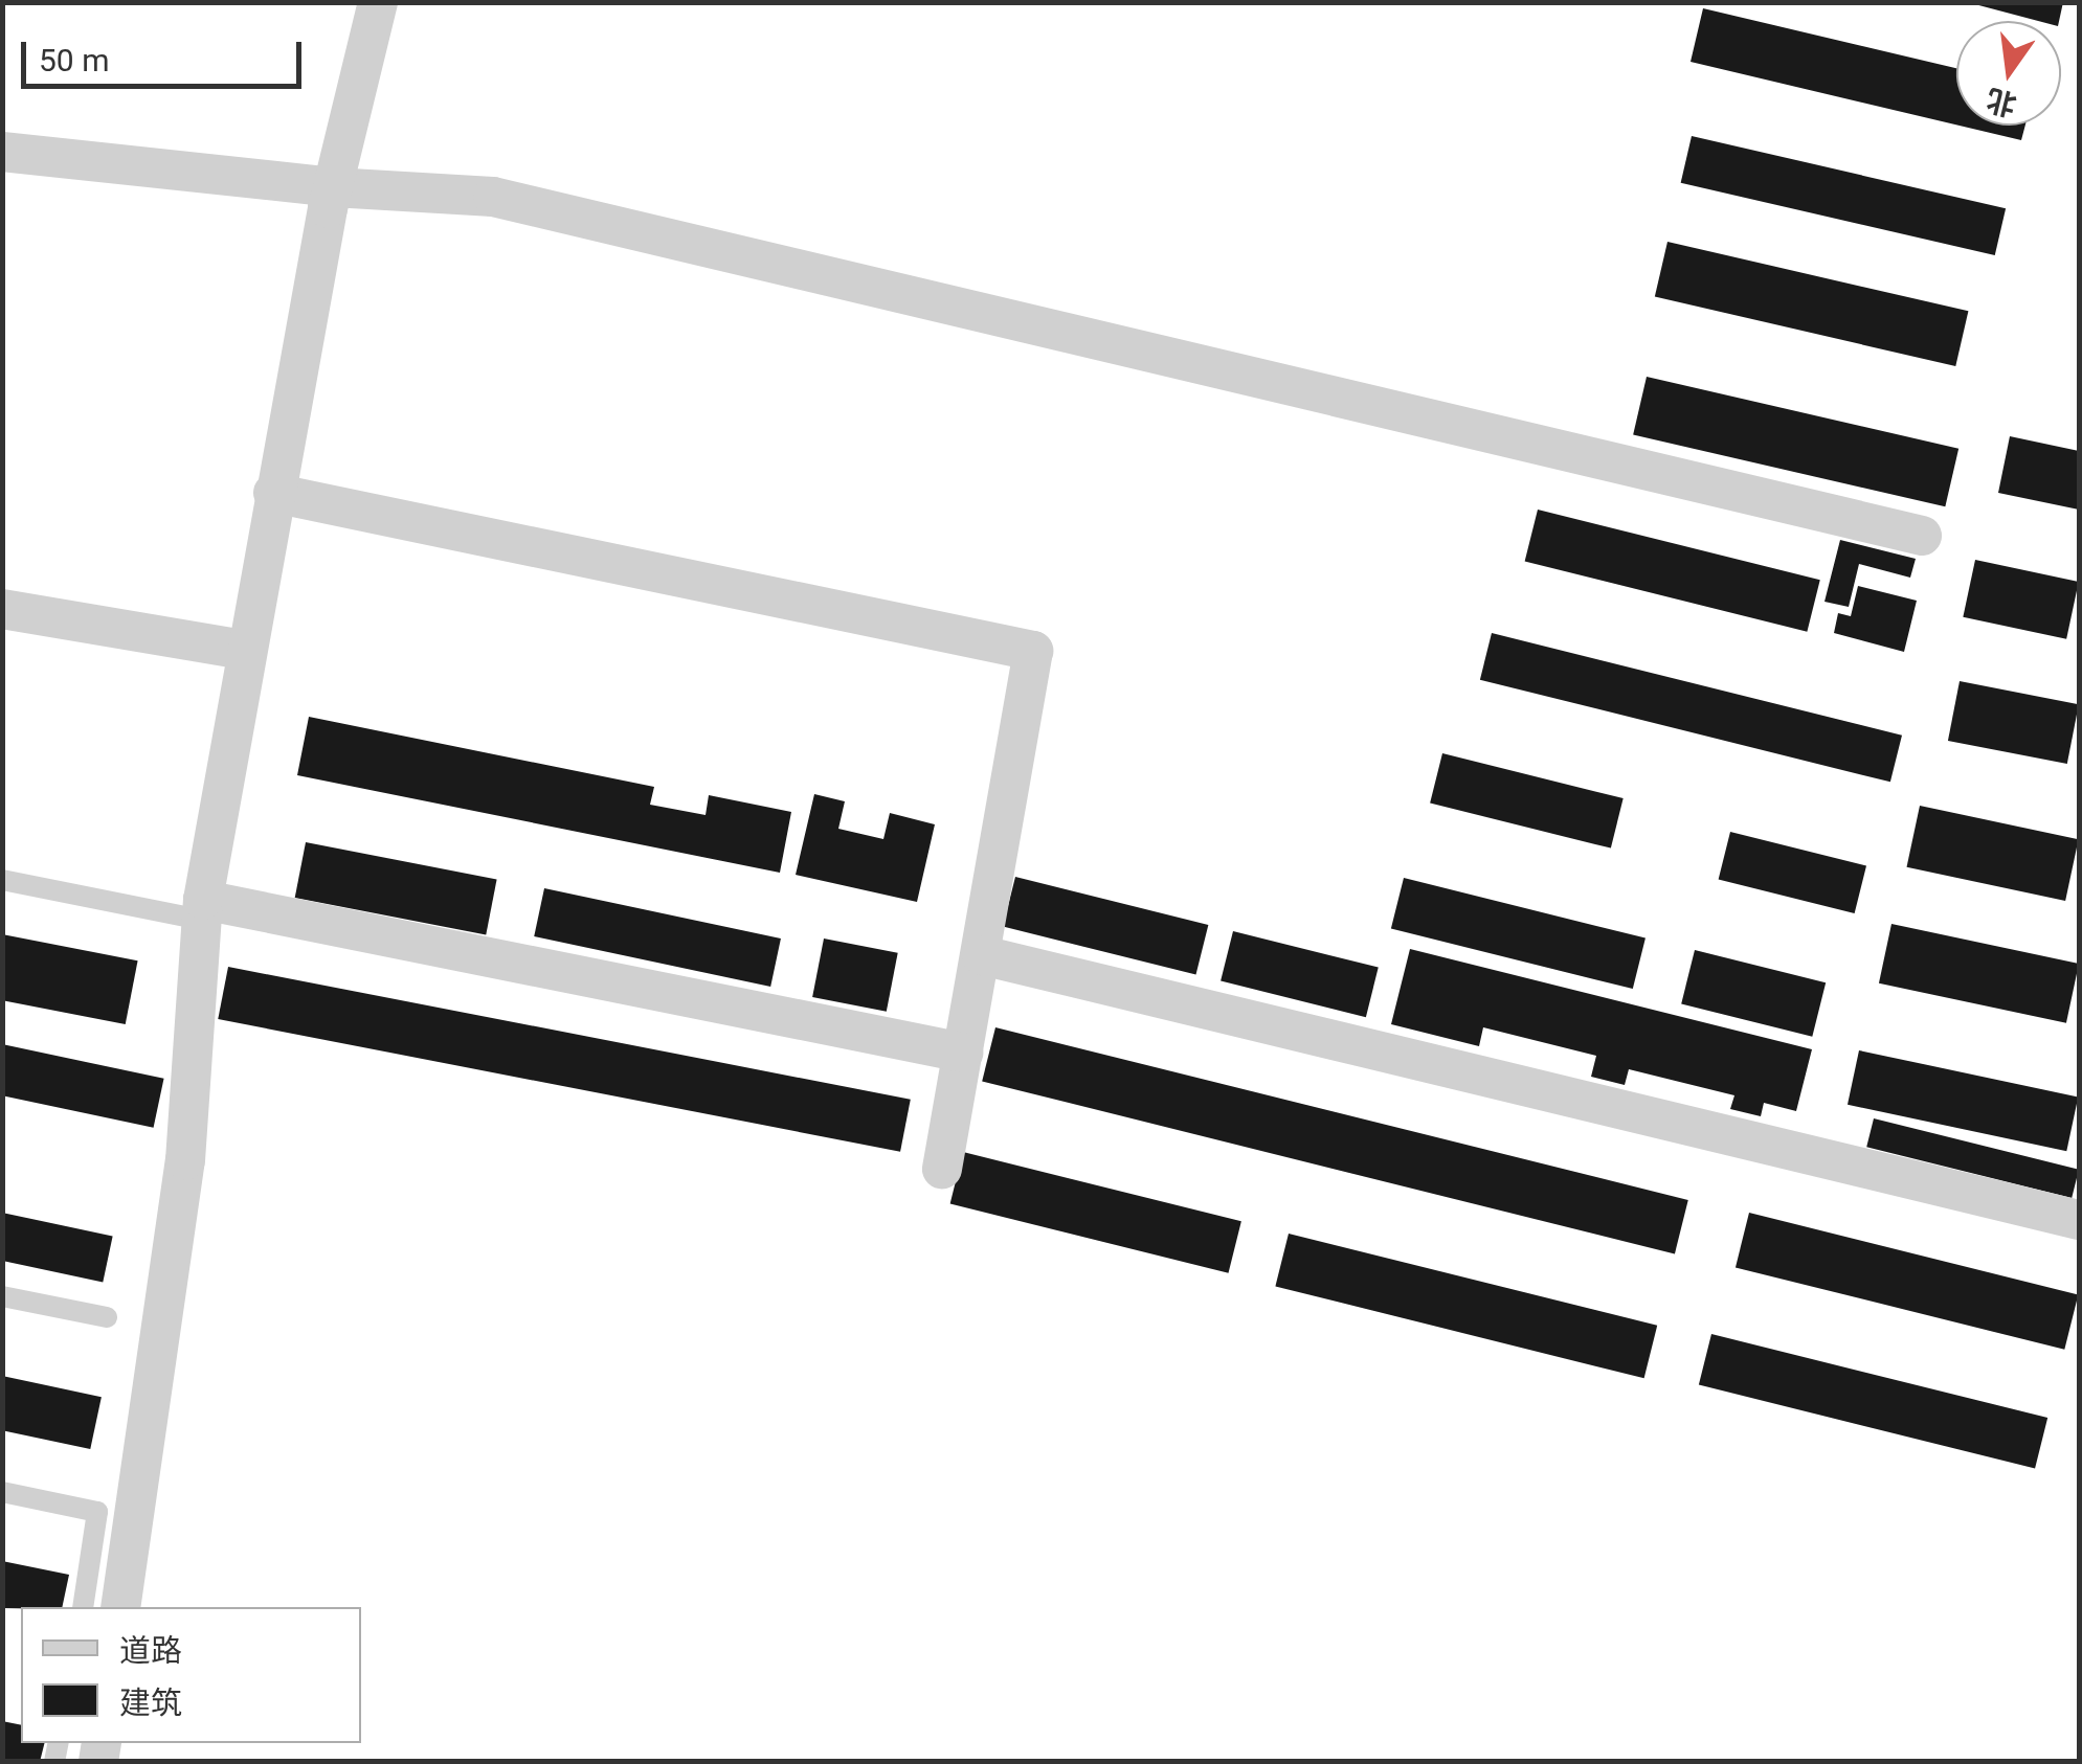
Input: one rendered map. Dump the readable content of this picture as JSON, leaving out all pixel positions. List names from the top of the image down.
{
  "legend": ["道路", "建筑"],
  "scale_bar": "50 m",
  "north": "bottom"
}
